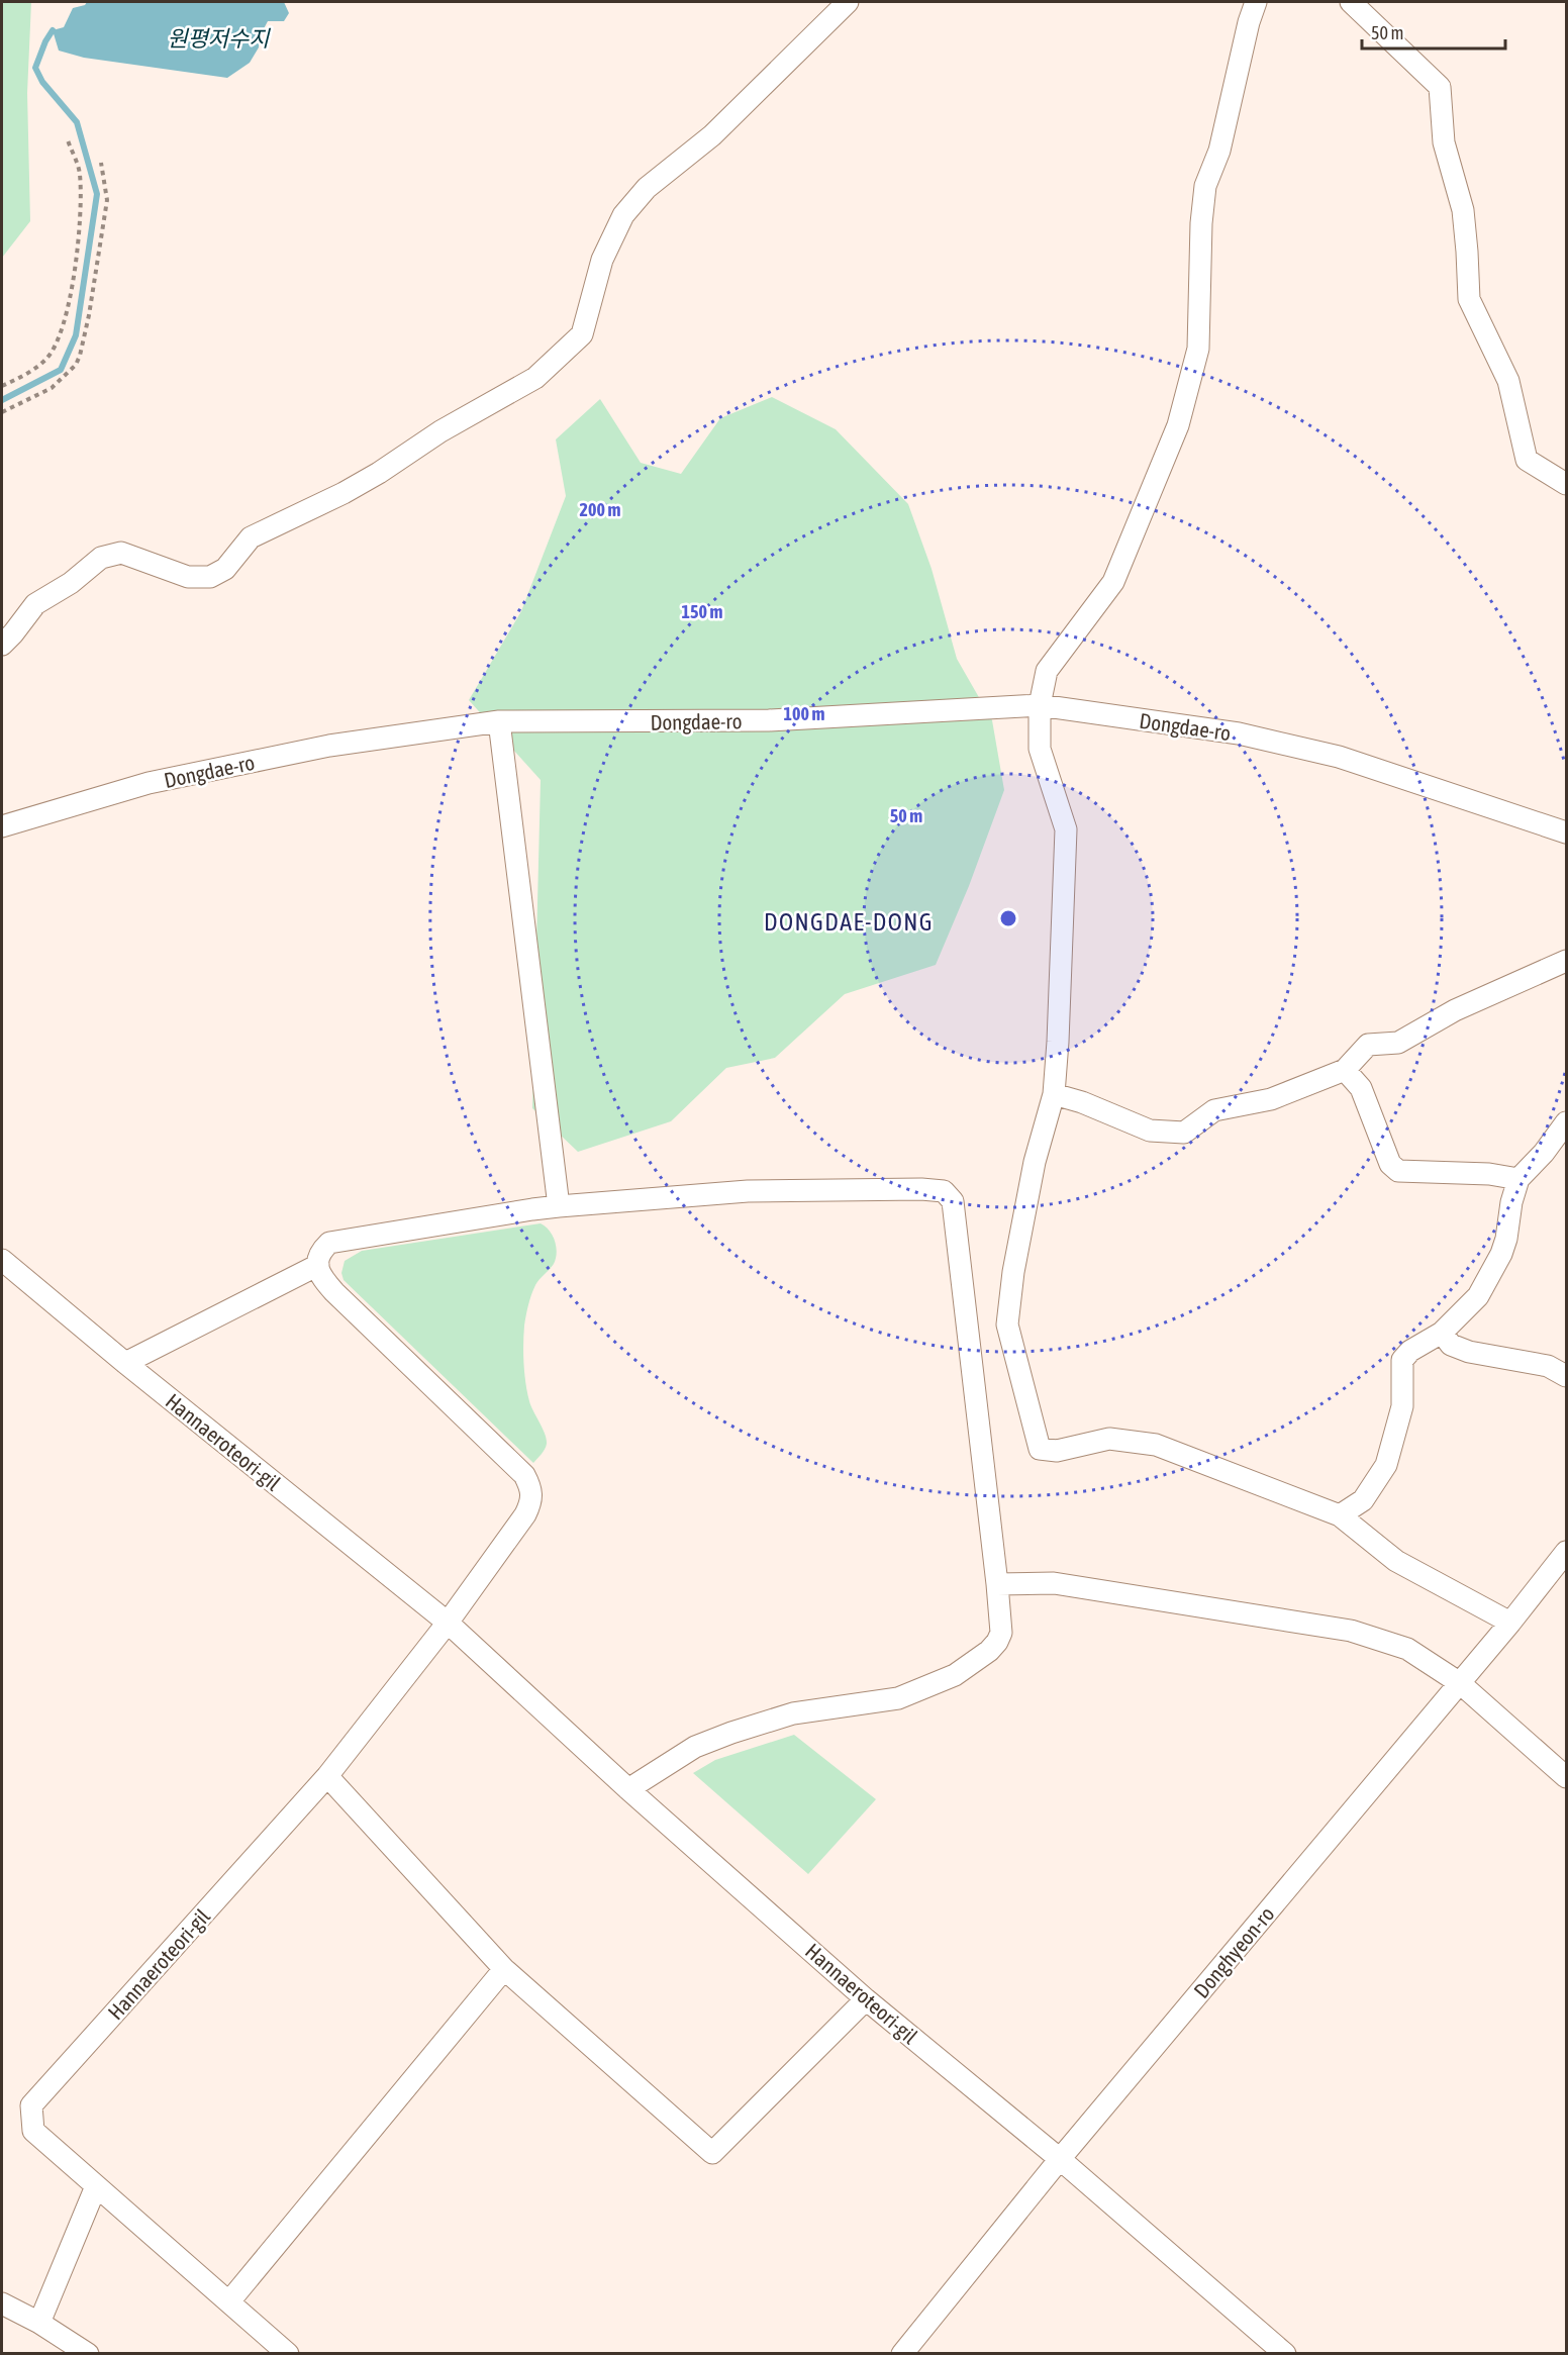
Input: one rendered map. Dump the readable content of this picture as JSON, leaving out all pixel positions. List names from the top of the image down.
{
  "streets": {
    "street": ["Dongdae-ro", "Hannaeroteori-gil", "Donghyeon-ro"]
  },
  "crossings": [
    ["Hannaeroteori-gil", "Donghyeon-ro"]
  ],
  "districts": ["DONGDAE-DONG"],
  "water": ["원평저수지"],
  "scale_bar": "50 m",
  "rings": [
    "200 m",
    "150 m",
    "100 m",
    "50 m"
  ]
}
